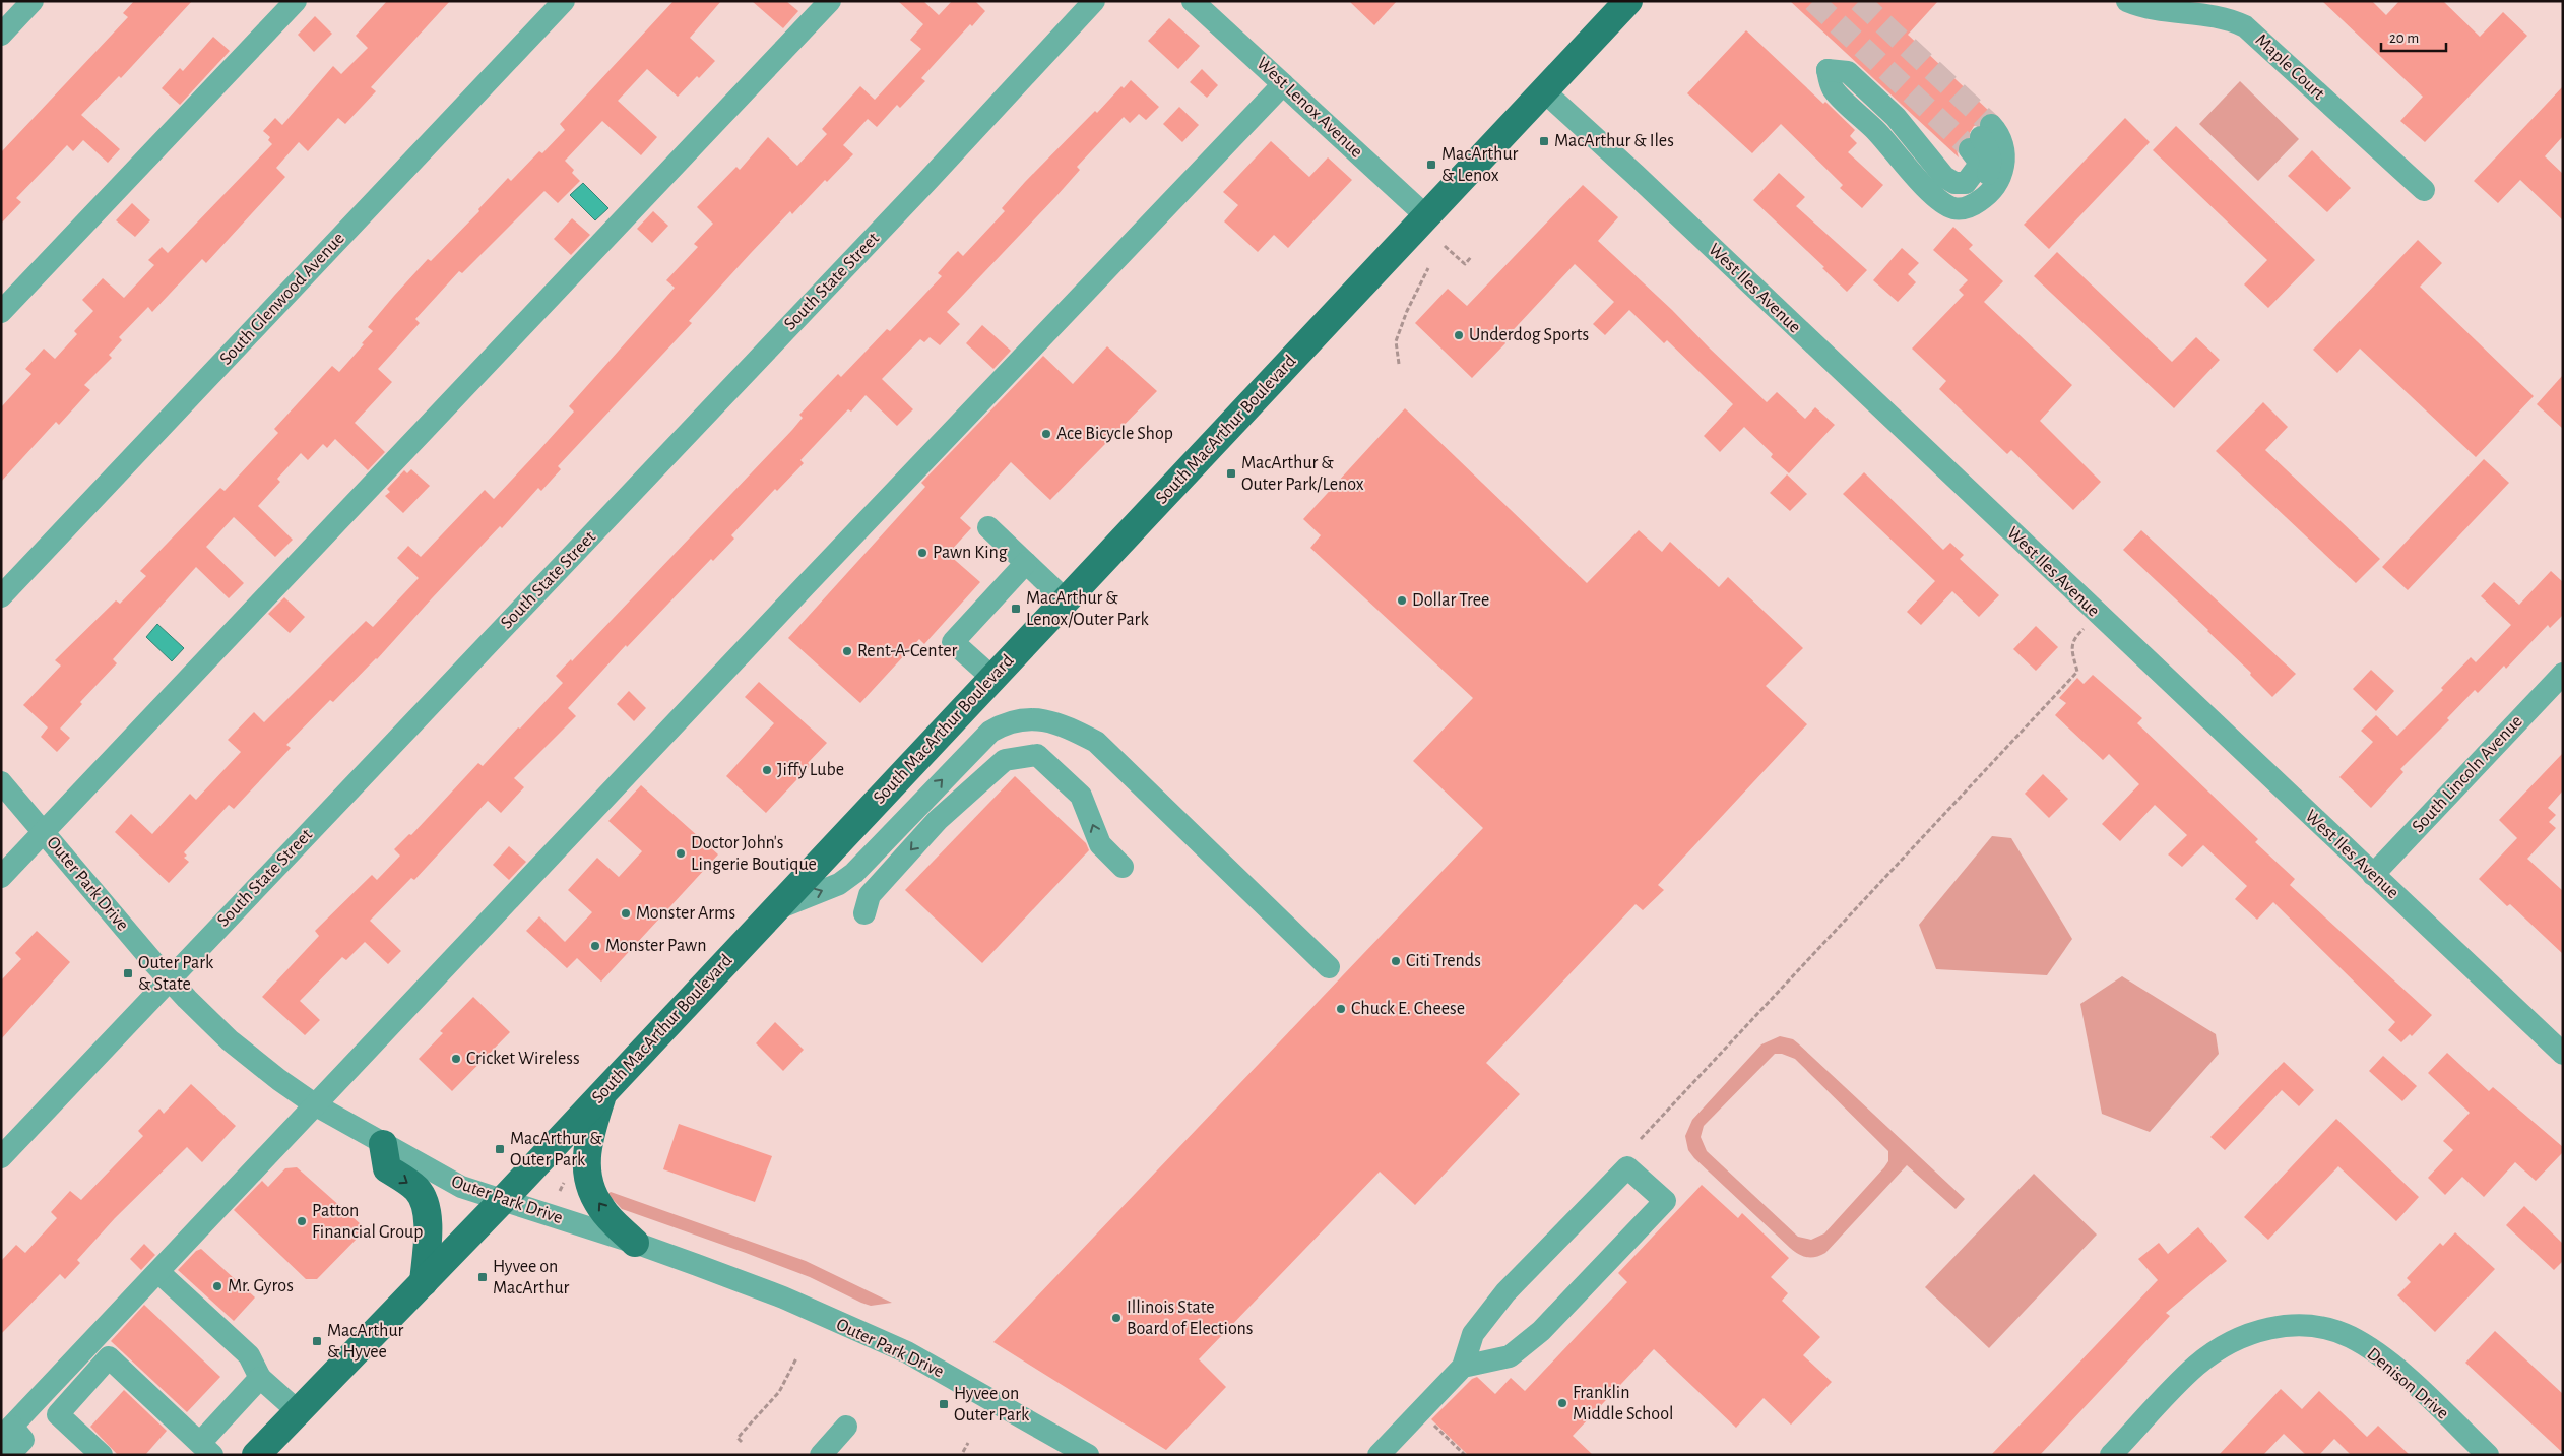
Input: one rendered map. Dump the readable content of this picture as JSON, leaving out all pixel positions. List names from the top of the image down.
{
  "streets": {
    "main road": ["South MacArthur Boulevard"],
    "street": [
      "Maple Court",
      "West Lenox Avenue",
      "South State Street",
      "West Iles Avenue",
      "South Glenwood Avenue",
      "South Lincoln Avenue",
      "Outer Park Drive",
      "Denison Drive"
    ]
  },
  "crossings": [
    ["West Lenox Avenue", "South MacArthur Boulevard"],
    ["South State Street", "Outer Park Drive"],
    ["West Iles Avenue", "South MacArthur Boulevard"],
    ["West Iles Avenue", "South Lincoln Avenue"],
    ["South MacArthur Boulevard", "Outer Park Drive"]
  ],
  "places": {
    "transit": [
      "MacArthur & Iles",
      "MacArthur & Lenox",
      "MacArthur & Outer Park/Lenox",
      "MacArthur & Lenox/Outer Park",
      "Outer Park & State",
      "MacArthur & Outer Park",
      "Hyvee on MacArthur",
      "MacArthur & Hyvee",
      "Hyvee on Outer Park"
    ],
    "other": [
      "Underdog Sports",
      "Ace Bicycle Shop",
      "Pawn King",
      "Dollar Tree",
      "Rent-A-Center",
      "Jiffy Lube",
      "Doctor John's Lingerie Boutique",
      "Monster Arms",
      "Monster Pawn",
      "Citi Trends",
      "Chuck E. Cheese",
      "Cricket Wireless",
      "Patton Financial Group",
      "Mr. Gyros",
      "Illinois State Board of Elections",
      "Franklin Middle School"
    ]
  },
  "scale_bar": "20 m"
}
